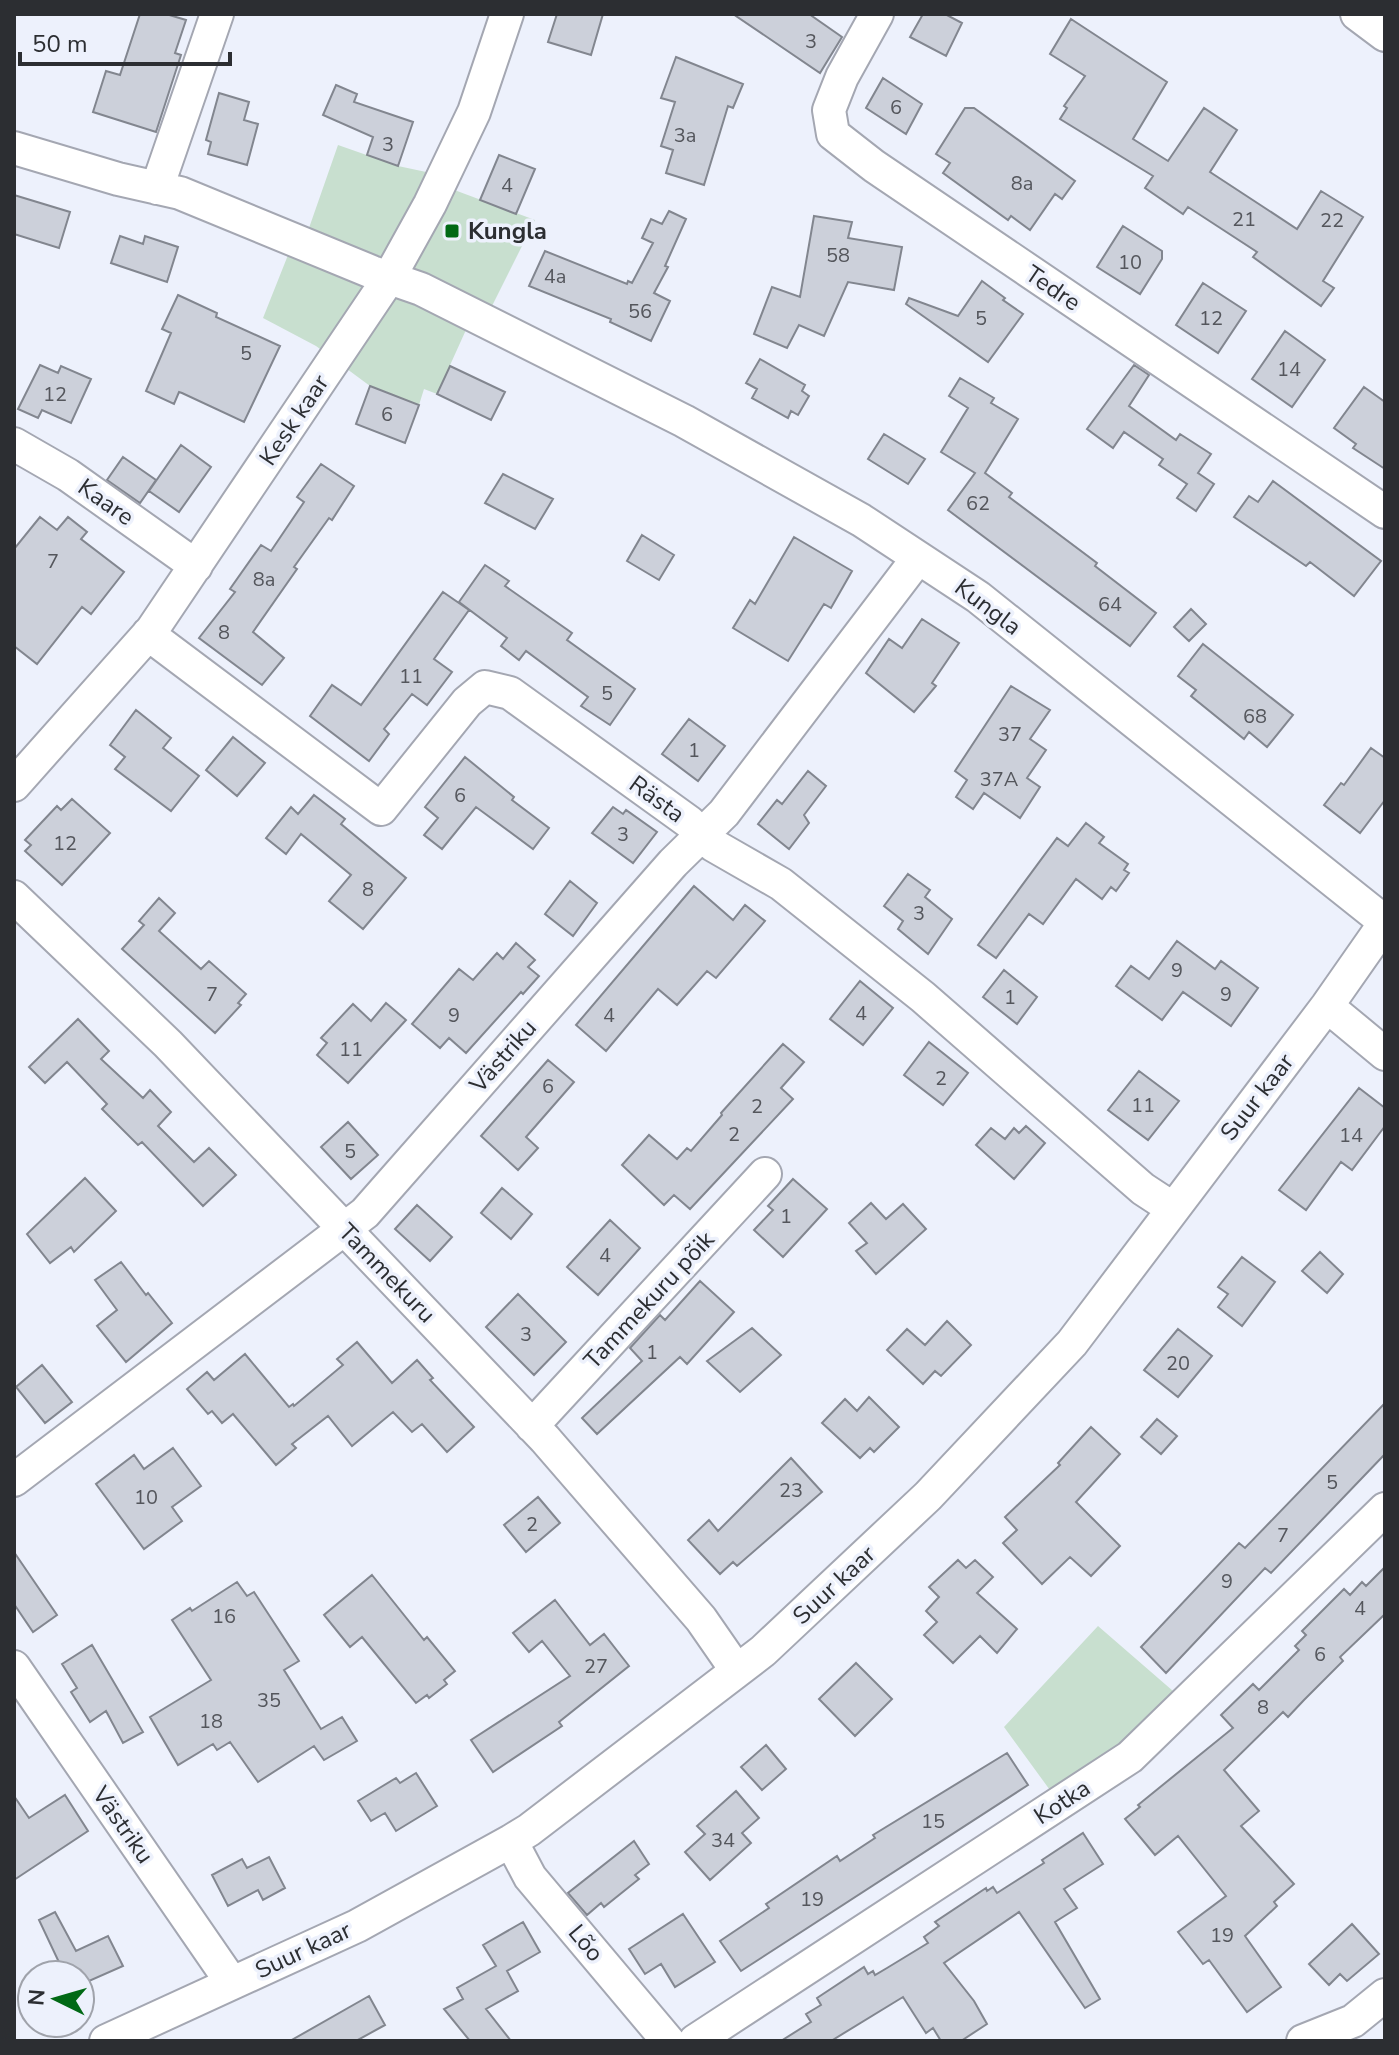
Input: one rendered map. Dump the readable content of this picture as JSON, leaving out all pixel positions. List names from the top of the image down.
{
  "streets": {
    "street": [
      "Tedre",
      "Kesk kaar",
      "Kaare",
      "Kungla",
      "Rästa",
      "Västriku",
      "Suur kaar",
      "Tammekuru",
      "Tammekuru põik",
      "Kotka",
      "Lõo"
    ]
  },
  "crossings": [
    ["Kesk kaar", "Kaare"],
    ["Kesk kaar", "Kungla"],
    ["Kesk kaar", "Rästa"],
    ["Kungla", "Västriku"],
    ["Kungla", "Suur kaar"],
    ["Rästa", "Västriku"],
    ["Rästa", "Suur kaar"],
    ["Västriku", "Suur kaar"],
    ["Västriku", "Tammekuru"],
    ["Suur kaar", "Tammekuru"],
    ["Suur kaar", "Lõo"],
    ["Tammekuru", "Tammekuru põik"]
  ],
  "places": {
    "transit": ["Kungla"]
  },
  "house_numbers": [
    "3",
    "6",
    "3a",
    "3",
    "8a",
    "4",
    "21",
    "22",
    "58",
    "10",
    "4a",
    "56",
    "5",
    "12",
    "5",
    "14",
    "12",
    "6",
    "62",
    "7",
    "8a",
    "64",
    "8",
    "11",
    "5",
    "68",
    "37",
    "1",
    "37A",
    "6",
    "3",
    "12",
    "8",
    "3",
    "9",
    "7",
    "9",
    "1",
    "4",
    "9",
    "4",
    "11",
    "2",
    "6",
    "11",
    "2",
    "2",
    "14",
    "5",
    "1",
    "4",
    "3",
    "1",
    "20",
    "5",
    "23",
    "10",
    "2",
    "7",
    "9",
    "4",
    "16",
    "6",
    "27",
    "35",
    "8",
    "18",
    "15",
    "34",
    "19",
    "19"
  ],
  "scale_bar": "50 m",
  "north": "left"
}
